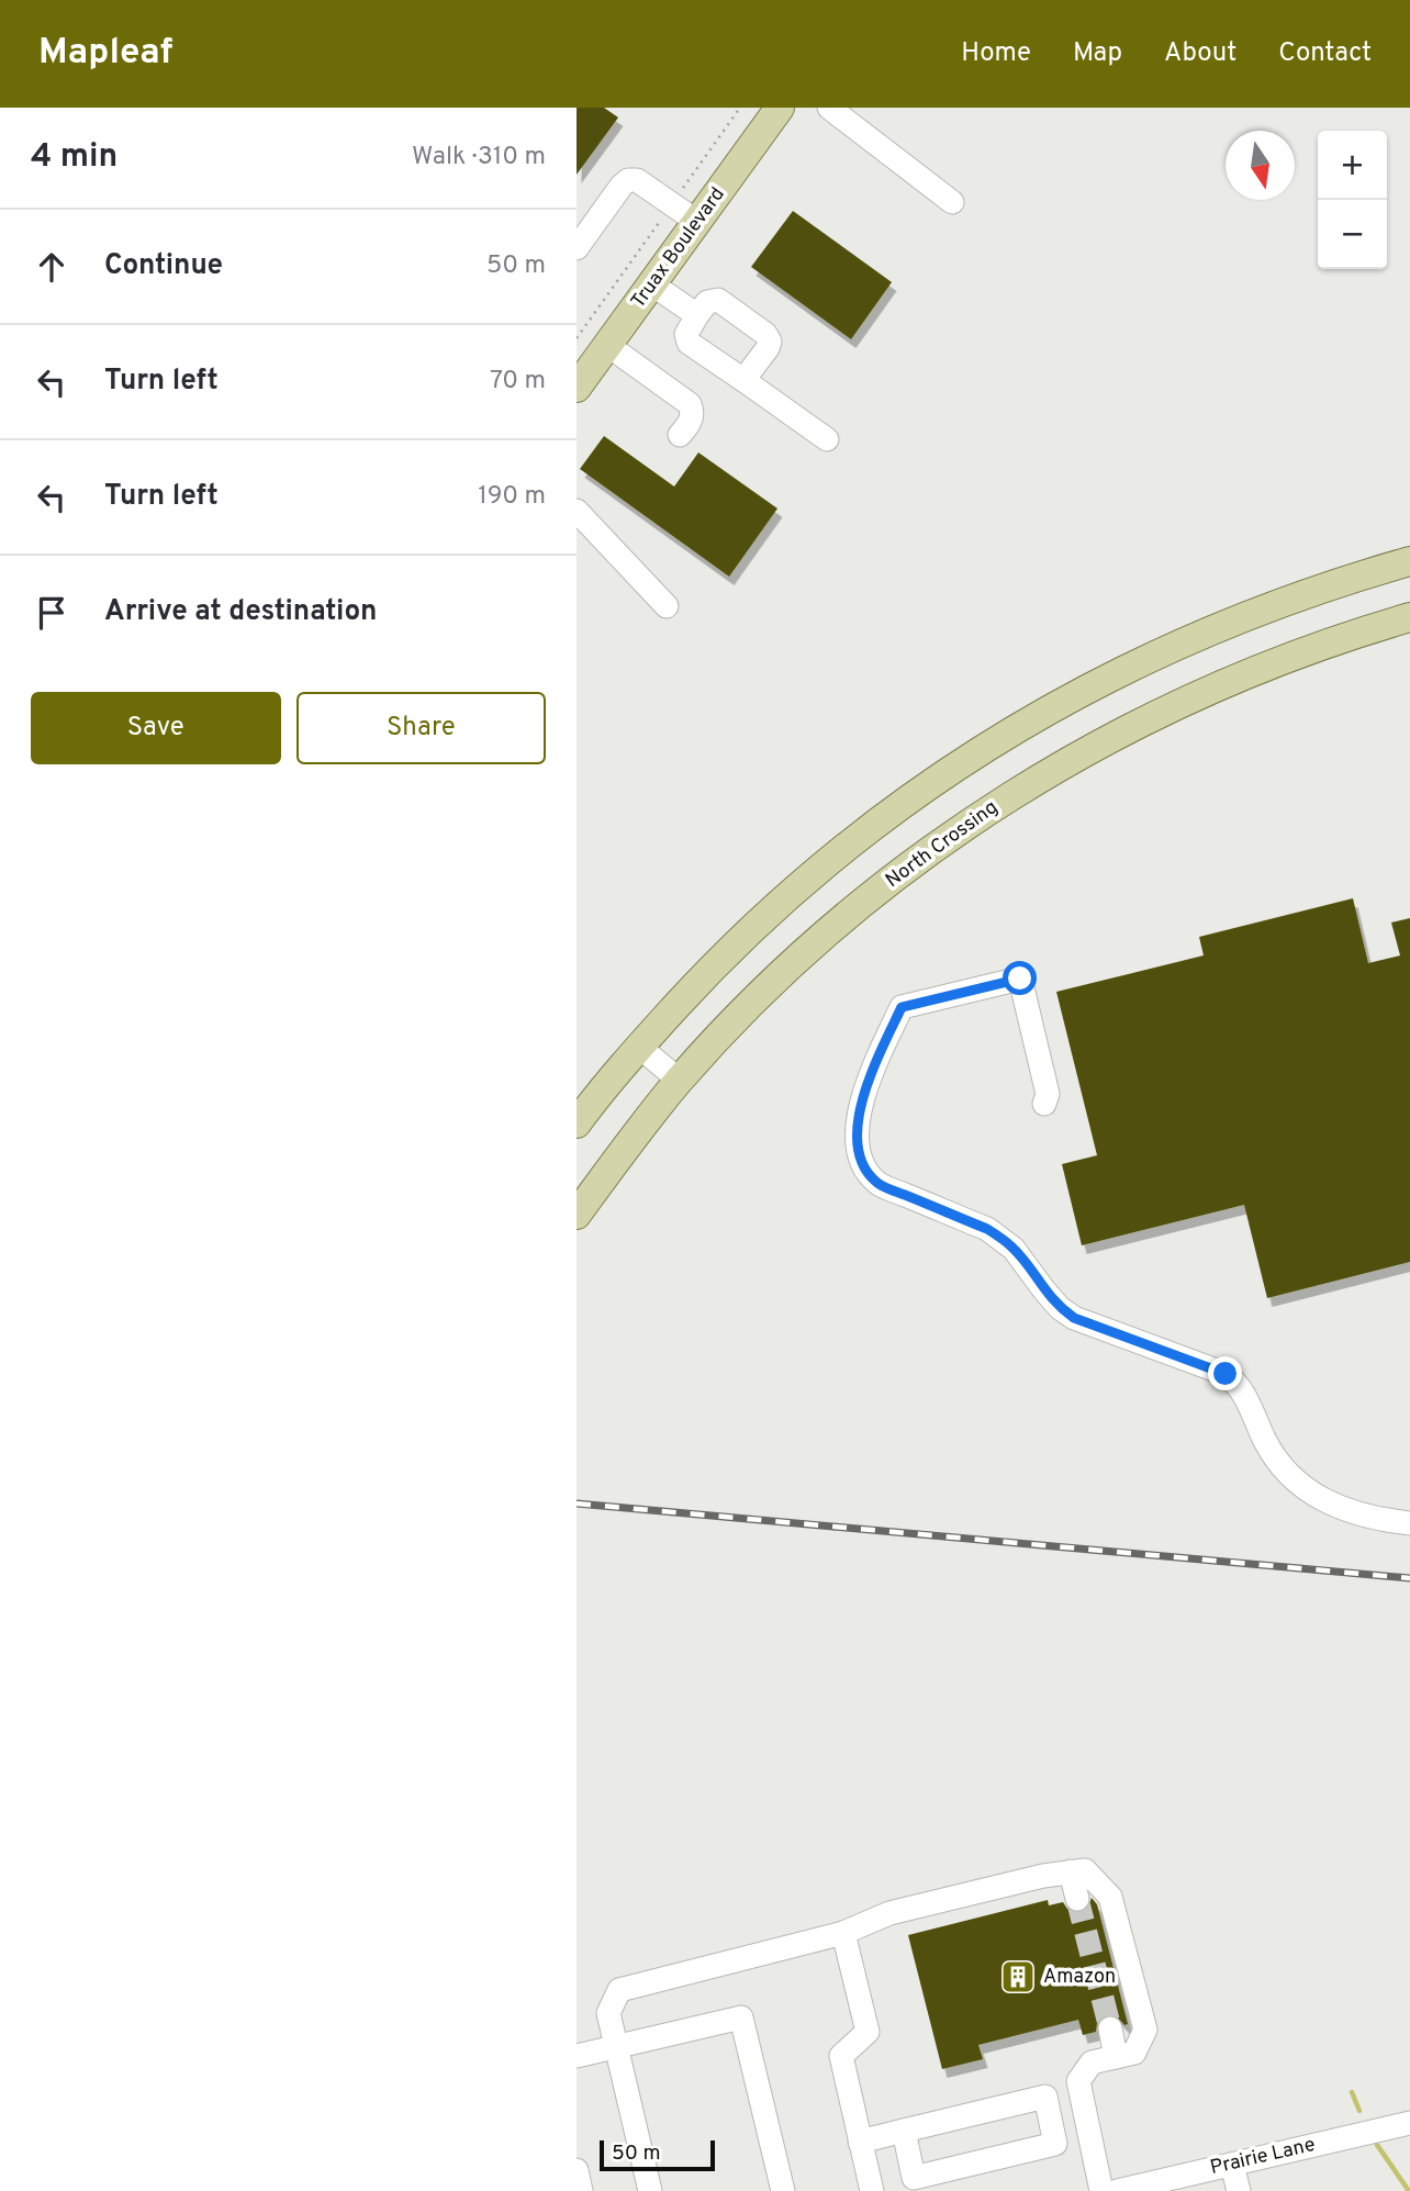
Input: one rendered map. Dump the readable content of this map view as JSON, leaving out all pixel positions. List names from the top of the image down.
{
  "streets": {
    "main road": ["Truax Boulevard", "North Crossing"],
    "street": ["Prairie Lane"]
  },
  "places": {
    "building": ["Amazon"]
  },
  "scale_bar": "50 m",
  "north": "bottom",
  "page": {
    "header": "Mapleaf",
    "nav": [
      "Home",
      "Map",
      "About",
      "Contact"
    ],
    "heading": ["4 min", "Walk · 310 m"],
    "map_buttons": ["+", "−"],
    "list": [
      ["Continue", "50 m"],
      ["Turn left", "70 m"],
      ["Turn left", "190 m"],
      "Arrive at destination"
    ],
    "buttons": ["Save", "Share"],
    "scale": "50 m"
  }
}
